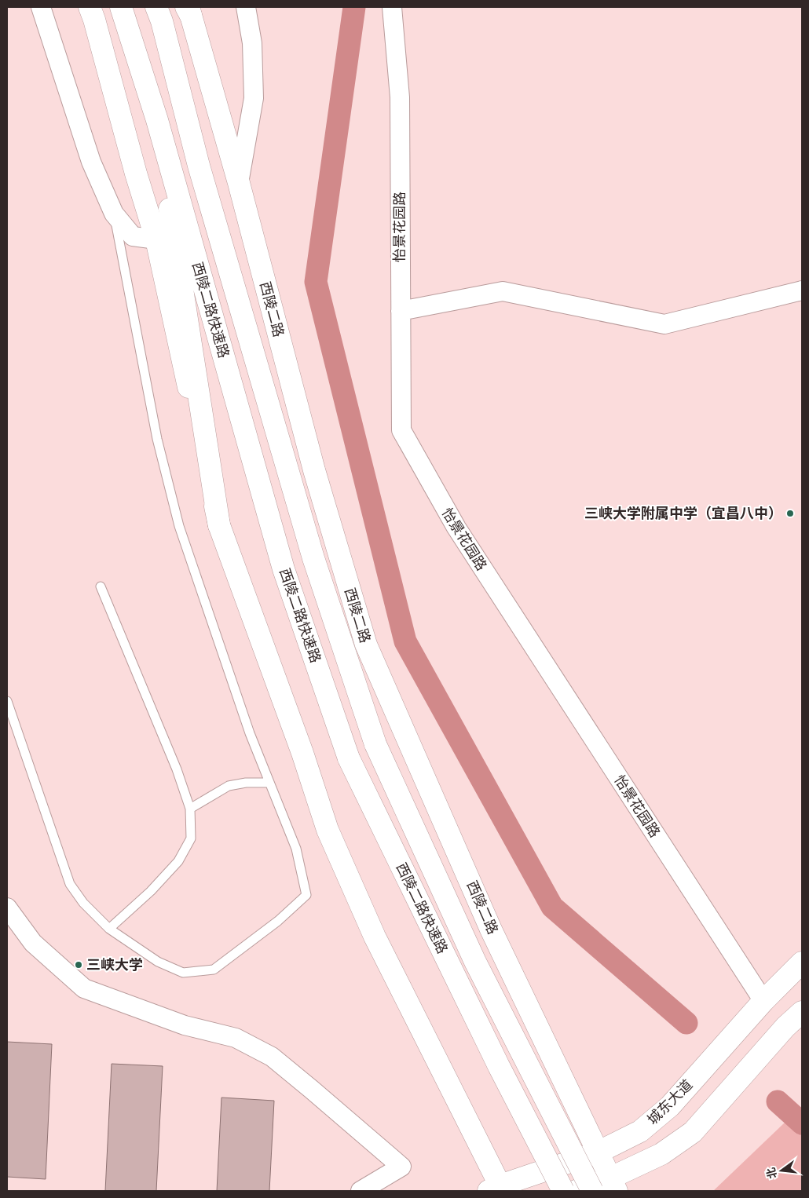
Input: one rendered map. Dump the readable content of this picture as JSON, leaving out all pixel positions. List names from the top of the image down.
{
  "streets": {
    "main road": ["西陵二路", "西陵二路快速路", "城东大道"],
    "street": ["怡景花园路"]
  },
  "crossings": [
    ["怡景花园路", "城东大道"],
    ["西陵二路", "城东大道"]
  ],
  "places": ["三峡大学附属中学（宜昌八中）", "三峡大学"],
  "north": "left"
}
